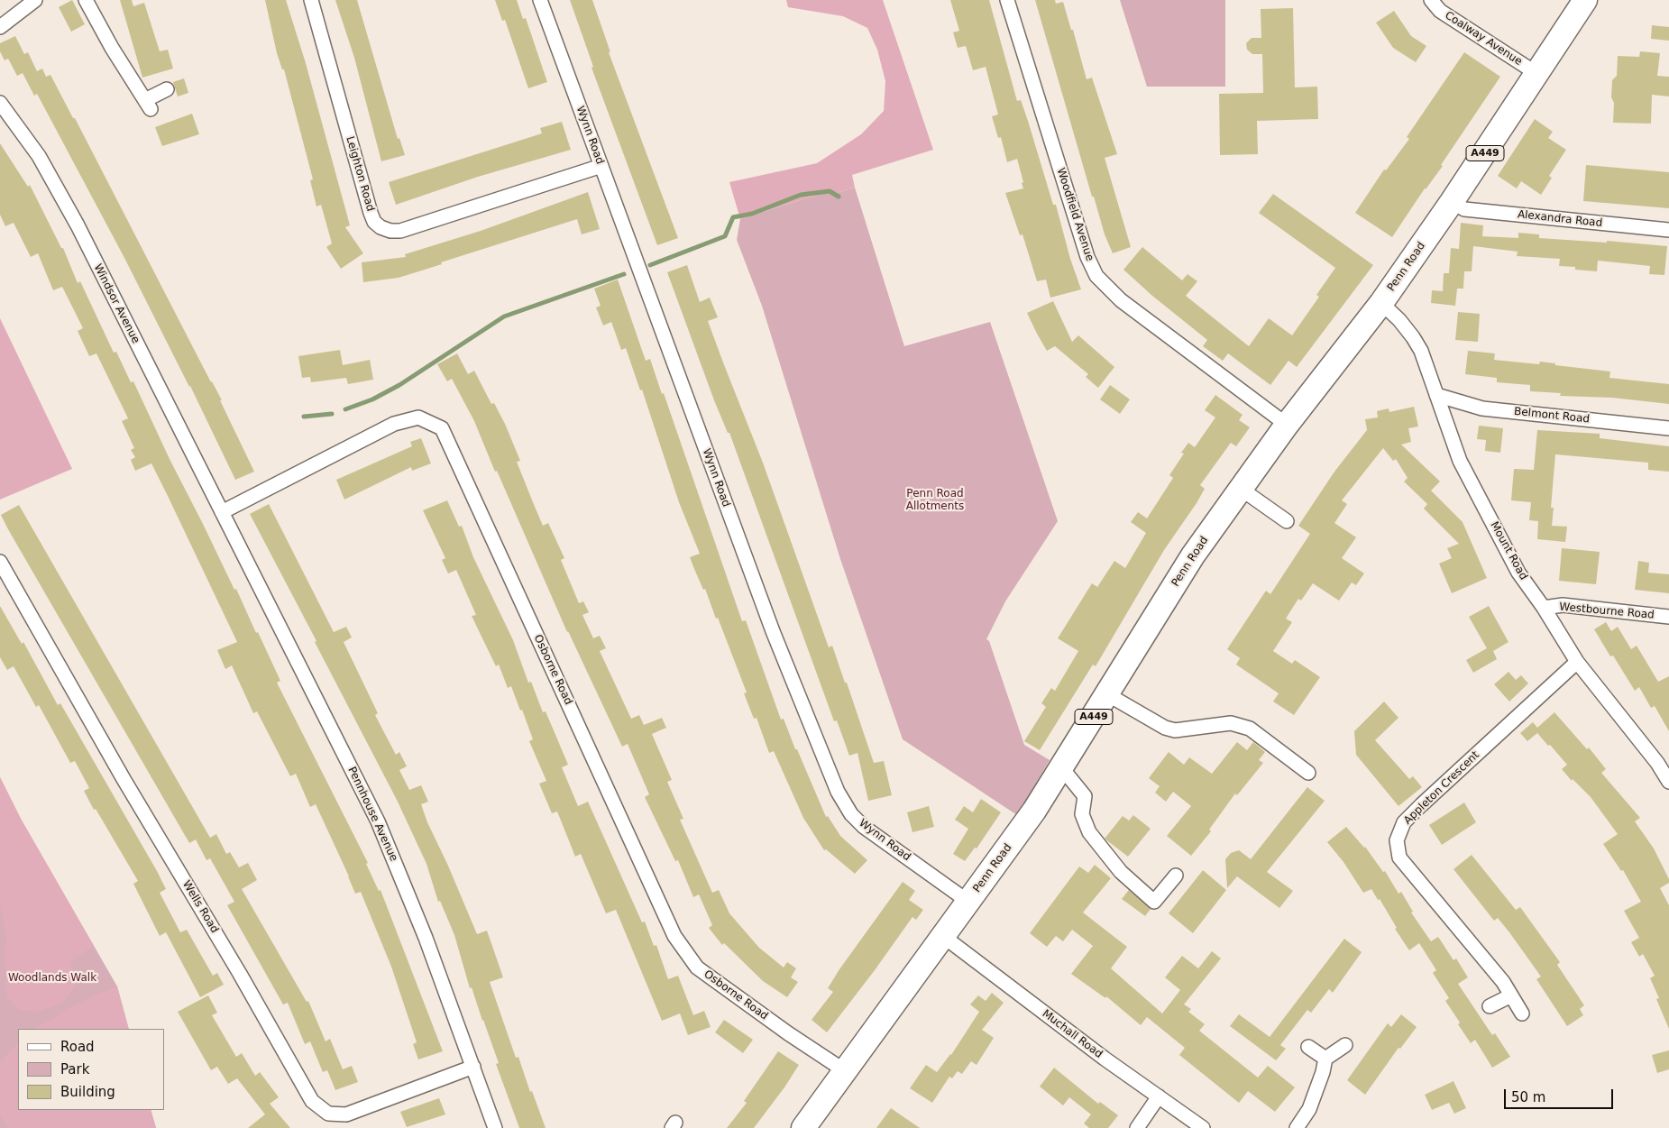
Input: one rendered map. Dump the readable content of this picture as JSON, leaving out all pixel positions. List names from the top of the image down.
{
  "streets": {
    "highway": ["A449", "Penn Road"],
    "street": [
      "Coalway Avenue",
      "Wynn Road",
      "Leighton Road",
      "Woodfield Avenue",
      "Alexandra Road",
      "Windsor Avenue",
      "Belmont Road",
      "Mount Road",
      "Westbourne Road",
      "Osborne Road",
      "Appleton Crescent",
      "Pennhouse Avenue",
      "Wells Road",
      "Muchall Road"
    ]
  },
  "crossings": [
    ["Coalway Avenue", "Penn Road"],
    ["Wynn Road", "Leighton Road"],
    ["Wynn Road", "Penn Road"],
    ["Woodfield Avenue", "Penn Road"],
    ["Alexandra Road", "Penn Road"],
    ["Penn Road", "Mount Road"],
    ["Penn Road", "Osborne Road"],
    ["Penn Road", "Muchall Road"],
    ["Windsor Avenue", "Osborne Road"],
    ["Windsor Avenue", "Pennhouse Avenue"],
    ["Belmont Road", "Mount Road"],
    ["Mount Road", "Westbourne Road"],
    ["Mount Road", "Appleton Crescent"],
    ["Osborne Road", "Pennhouse Avenue"],
    ["Pennhouse Avenue", "Wells Road"]
  ],
  "parks": ["Penn Road Allotments", "Woodlands Walk"],
  "legend": ["Road", "Park", "Building"],
  "scale_bar": "50 m"
}
